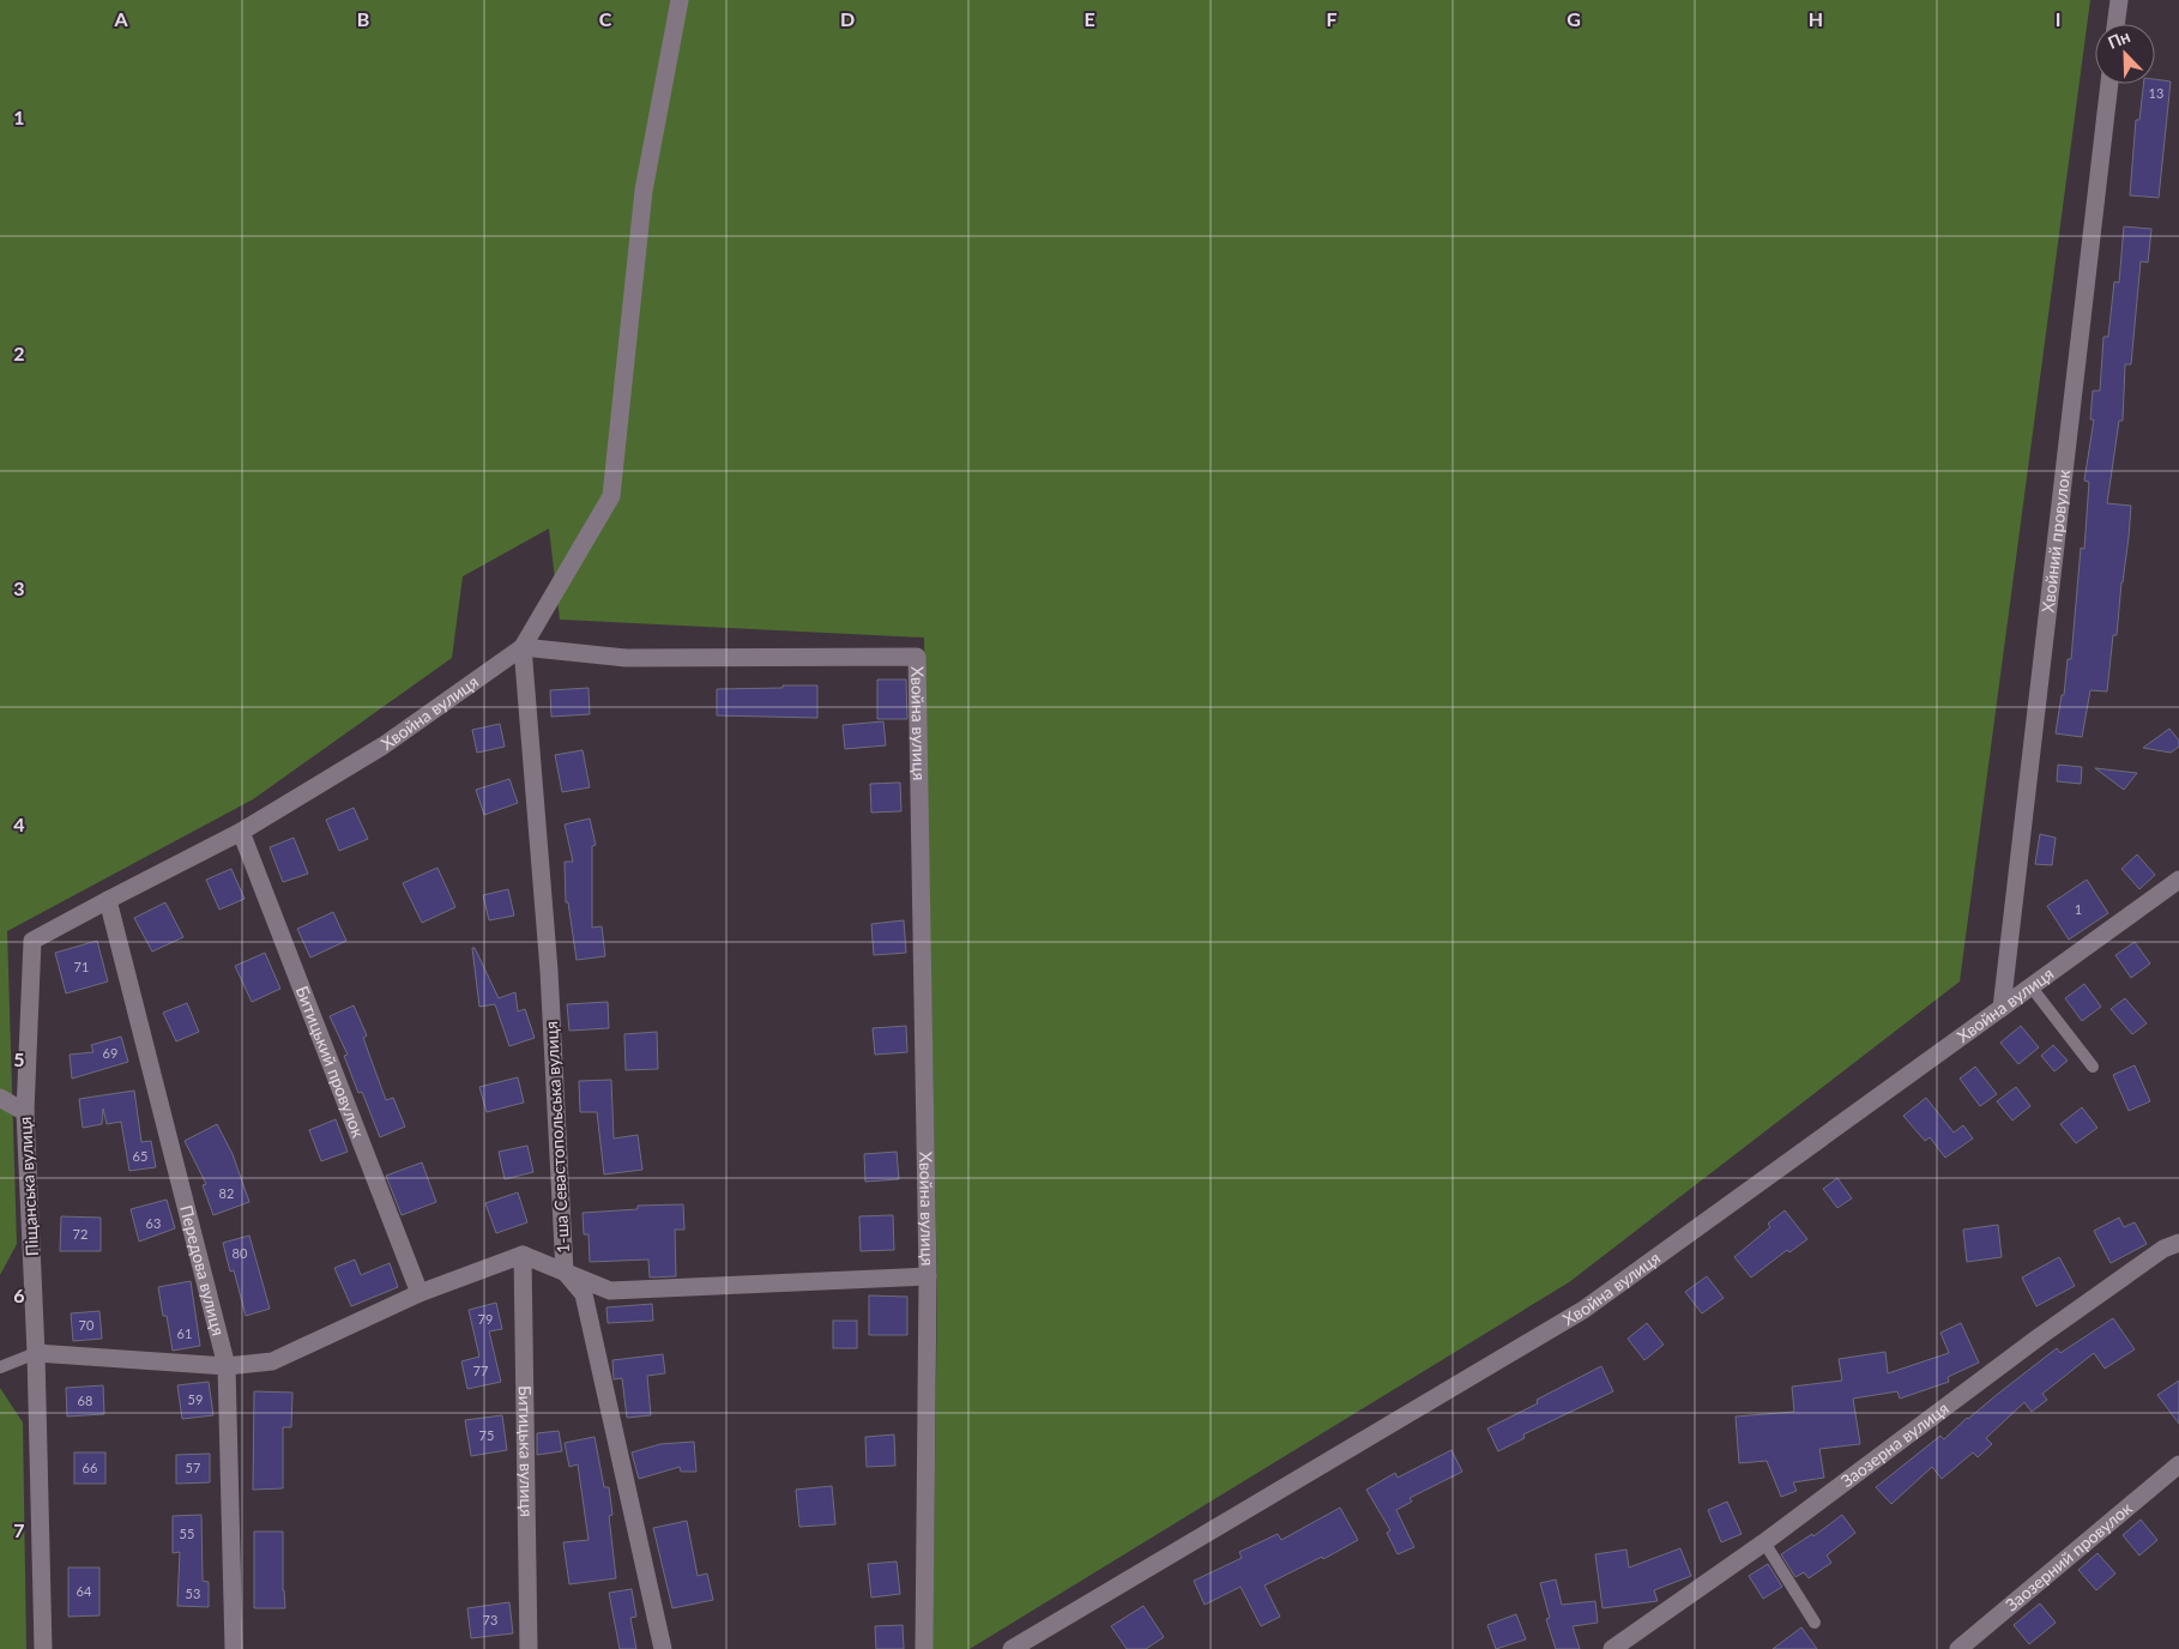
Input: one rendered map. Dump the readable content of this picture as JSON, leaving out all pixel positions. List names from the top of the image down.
{
  "streets": {
    "street": [
      "Хвойний провулок",
      "Хвойна вулиця",
      "Битицький провулок",
      "1-ша Севастопольська вулиця",
      "Піщанська вулиця",
      "Передова вулиця",
      "Заозерна вулиця",
      "Битицька вулиця",
      "Заозерний провулок"
    ]
  },
  "crossings": [
    ["Хвойний провулок", "Хвойна вулиця"],
    ["Хвойна вулиця", "Битицький провулок"],
    ["Хвойна вулиця", "1-ша Севастопольська вулиця"],
    ["Хвойна вулиця", "Піщанська вулиця"],
    ["Хвойна вулиця", "Передова вулиця"]
  ],
  "house_numbers": [
    "13",
    "1",
    "71",
    "69",
    "65",
    "82",
    "63",
    "72",
    "80",
    "79",
    "70",
    "61",
    "77",
    "59",
    "68",
    "75",
    "66",
    "57",
    "55",
    "64",
    "53",
    "73"
  ],
  "north": "top left",
  "grid": {
    "columns": [
      "A",
      "B",
      "C",
      "D",
      "E",
      "F",
      "G",
      "H",
      "I"
    ],
    "rows": [
      "1",
      "2",
      "3",
      "4",
      "5",
      "6",
      "7"
    ]
  }
}
